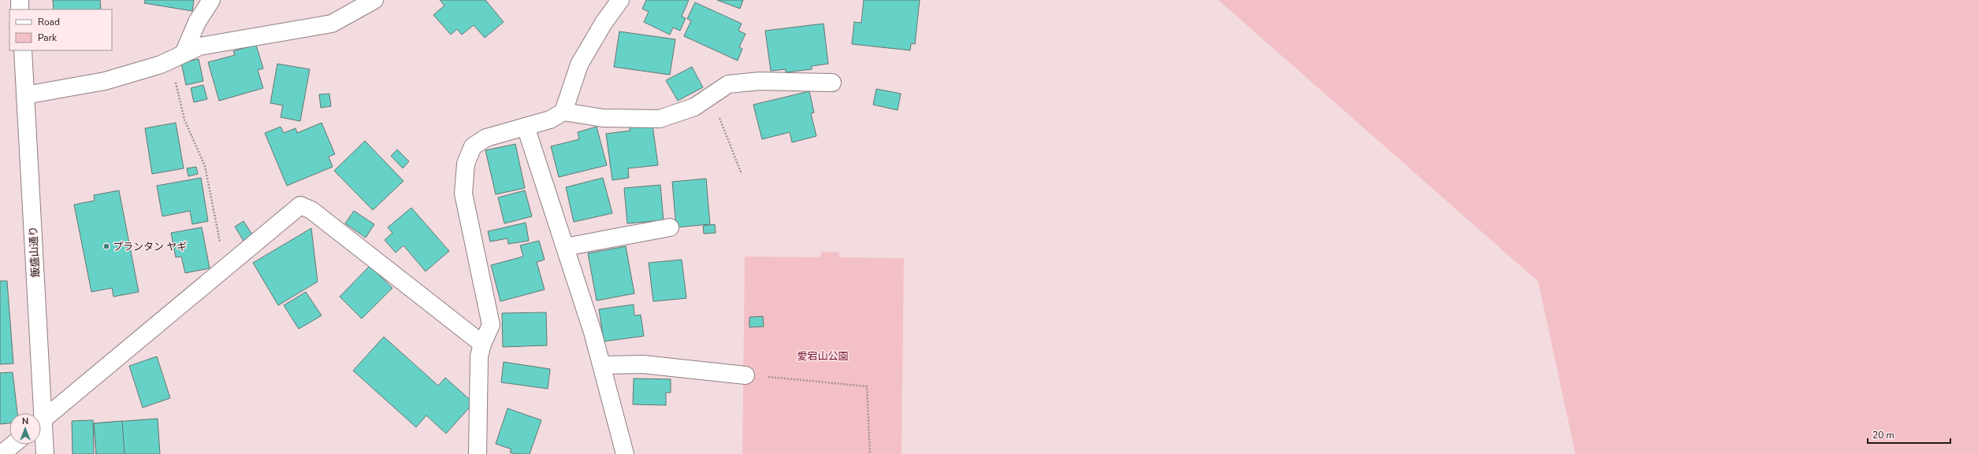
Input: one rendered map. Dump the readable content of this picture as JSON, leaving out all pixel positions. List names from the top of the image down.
{
  "streets": {
    "street": ["飯盛山通り"]
  },
  "parks": ["愛宕山公園"],
  "places": ["プランタン ヤギ"],
  "legend": ["Road", "Park"],
  "scale_bar": "20 m",
  "north": "top"
}
